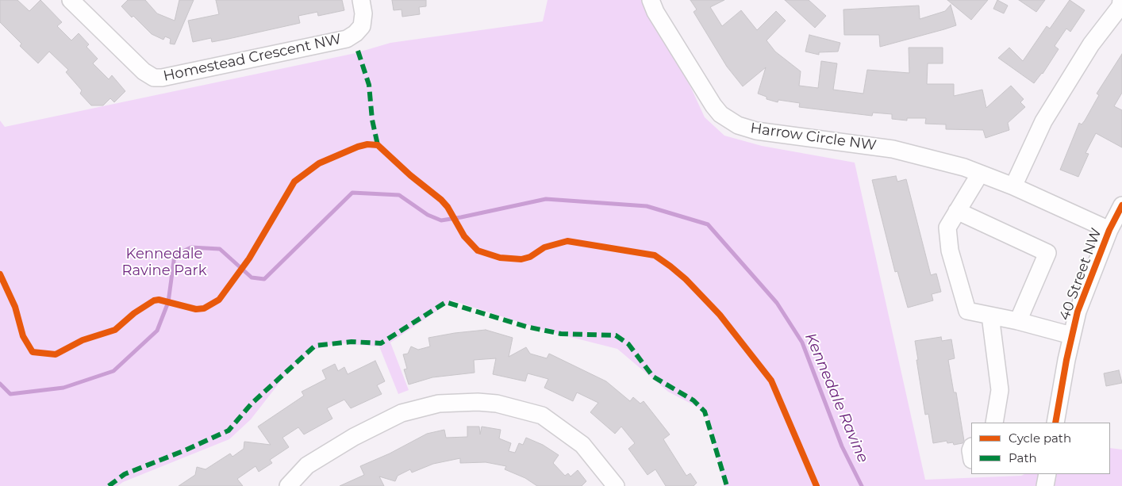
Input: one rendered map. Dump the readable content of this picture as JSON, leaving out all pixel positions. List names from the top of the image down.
{
  "streets": {
    "street": ["Homestead Crescent NW", "Harrow Circle NW", "40 Street NW"]
  },
  "crossings": [
    ["Harrow Circle NW", "40 Street NW"]
  ],
  "water": ["Kennedale Ravine"],
  "parks": ["Kennedale Ravine Park"],
  "legend": ["Cycle path", "Path"]
}
